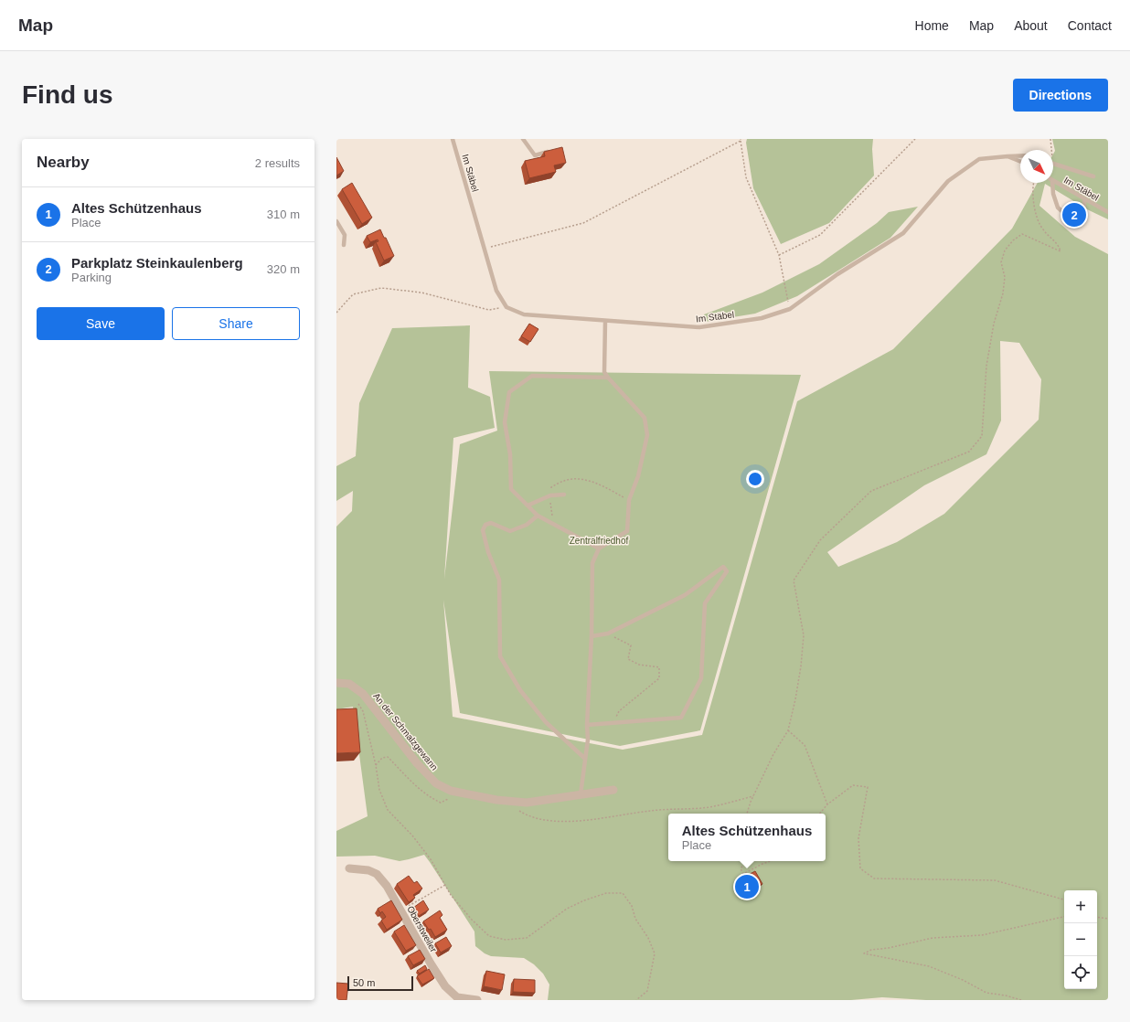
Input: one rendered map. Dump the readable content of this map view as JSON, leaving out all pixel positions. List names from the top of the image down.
{
  "streets": {
    "street": ["An der Schmalzgewann", "Oberstweiler"],
    "lane": ["Im Stäbel"]
  },
  "parks": ["Zentralfriedhof"],
  "scale_bar": "50 m",
  "north": "bottom right",
  "page": {
    "header": "Map",
    "nav": [
      "Home",
      "Map",
      "About",
      "Contact"
    ],
    "buttons": [
      "Directions",
      ["Save", "Share"]
    ],
    "title": "Find us",
    "heading": ["Nearby", "2 results"],
    "list": [
      {
        "mark": "1",
        "name": "Altes Schützenhaus",
        "note": "Place",
        "value": "310 m"
      },
      {
        "mark": "2",
        "name": "Parkplatz Steinkaulenberg",
        "note": "Parking",
        "value": "320 m"
      }
    ],
    "pins": ["2", "1"],
    "popup": ["Altes Schützenhaus", "Place"],
    "map_buttons": ["+", "−"],
    "scale": "50 m"
  }
}
